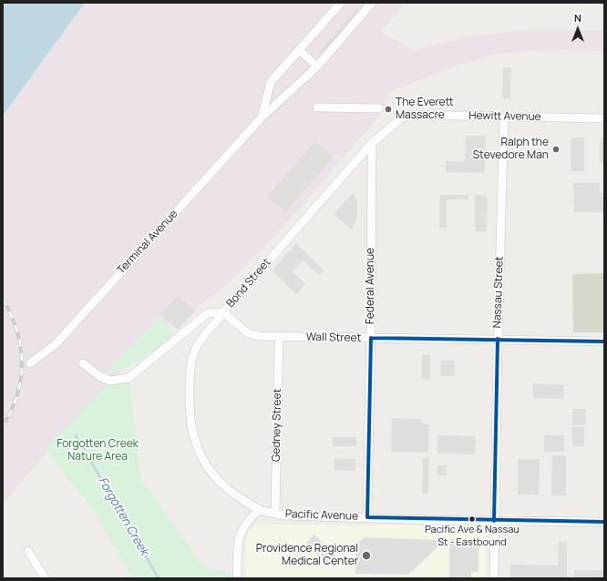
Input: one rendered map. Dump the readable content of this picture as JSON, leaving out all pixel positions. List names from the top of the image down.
{
  "streets": {
    "street": [
      "Hewitt Avenue",
      "Terminal Avenue",
      "Bond Street",
      "Federal Avenue",
      "Nassau Street",
      "Wall Street",
      "Gedney Street",
      "Pacific Avenue"
    ]
  },
  "crossings": [
    ["Hewitt Avenue", "Bond Street"],
    ["Hewitt Avenue", "Federal Avenue"],
    ["Hewitt Avenue", "Nassau Street"],
    ["Bond Street", "Federal Avenue"],
    ["Bond Street", "Wall Street"],
    ["Federal Avenue", "Wall Street"],
    ["Federal Avenue", "Pacific Avenue"],
    ["Nassau Street", "Wall Street"],
    ["Nassau Street", "Pacific Avenue"],
    ["Wall Street", "Gedney Street"],
    ["Gedney Street", "Pacific Avenue"]
  ],
  "water": ["Forgotten Creek"],
  "parks": ["Forgotten Creek Nature Area"],
  "places": [
    "The Everett Massacre",
    "Ralph the Stevedore Man",
    "Pacific Ave & Nassau St - Eastbound",
    "Providence Regional Medical Center"
  ],
  "north": "top"
}
